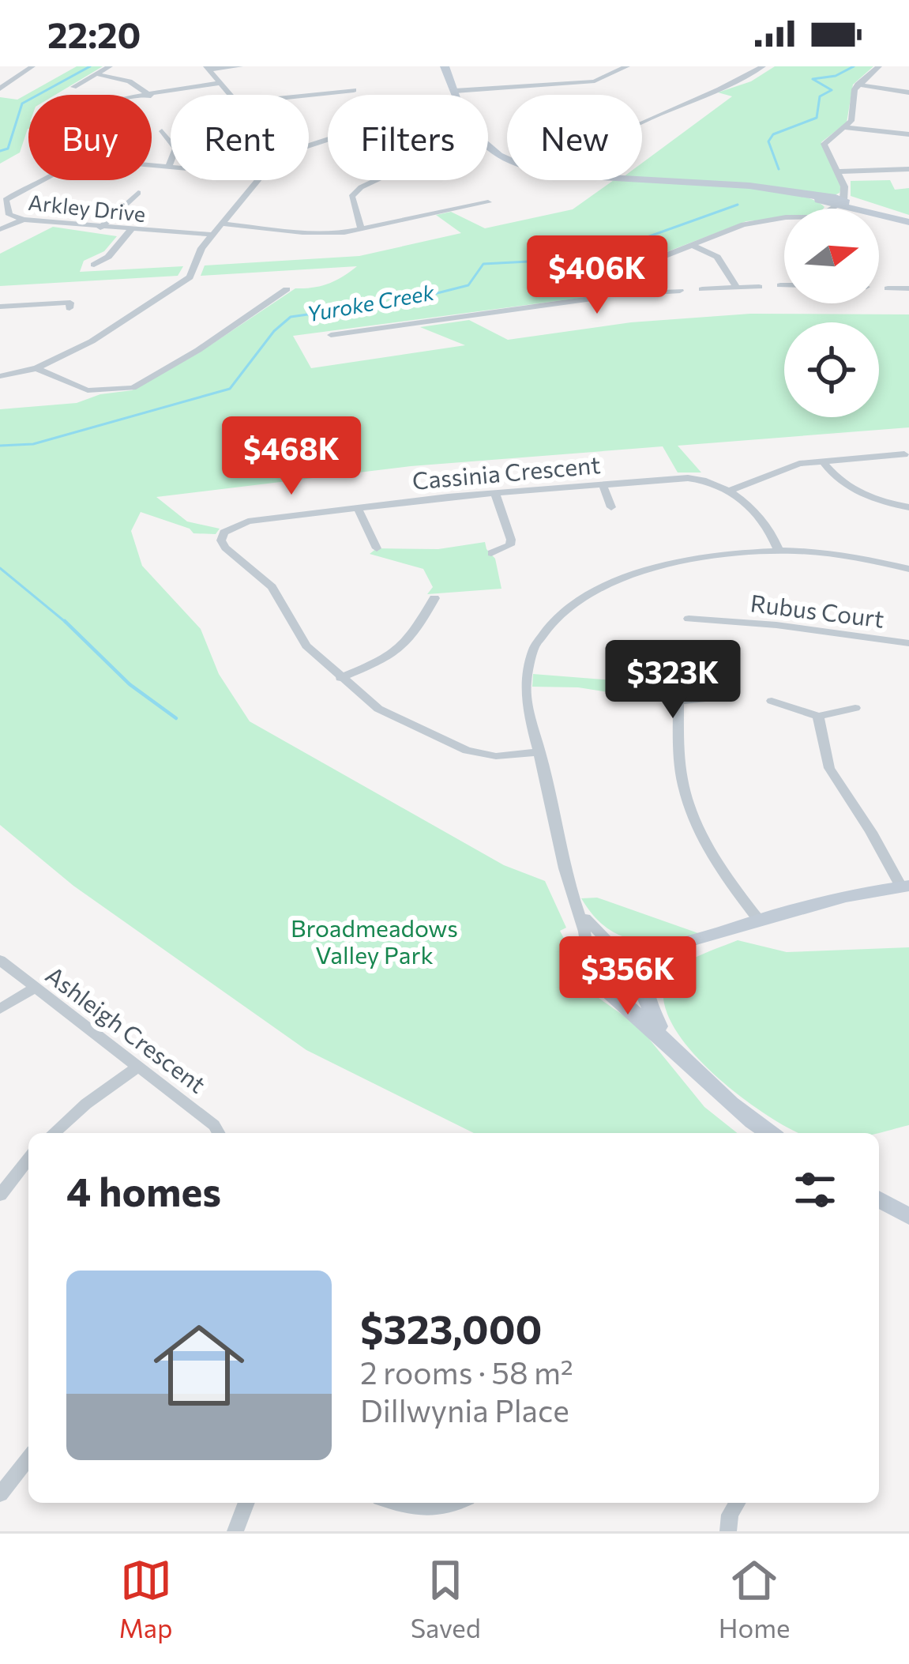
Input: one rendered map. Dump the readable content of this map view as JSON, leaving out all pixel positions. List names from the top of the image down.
{
  "streets": {
    "street": [
      "Arkley Drive",
      "Cassinia Crescent",
      "Rubus Court",
      "Ashleigh Crescent"
    ]
  },
  "water": ["Yuroke Creek"],
  "parks": ["Broadmeadows Valley Park"],
  "north": "right",
  "page": {
    "status": "22:20",
    "chip": [
      "Buy",
      "Rent",
      "Filters",
      "New"
    ],
    "price": [
      "$406K",
      "$468K",
      "$323K",
      "$356K"
    ],
    "heading": "4 homes",
    "list": [
      {
        "name": "$323,000",
        "note": "2 rooms · 58 m² · Dillwynia Place"
      }
    ],
    "tabs": ["Map", "Saved", "Home"]
  }
}
